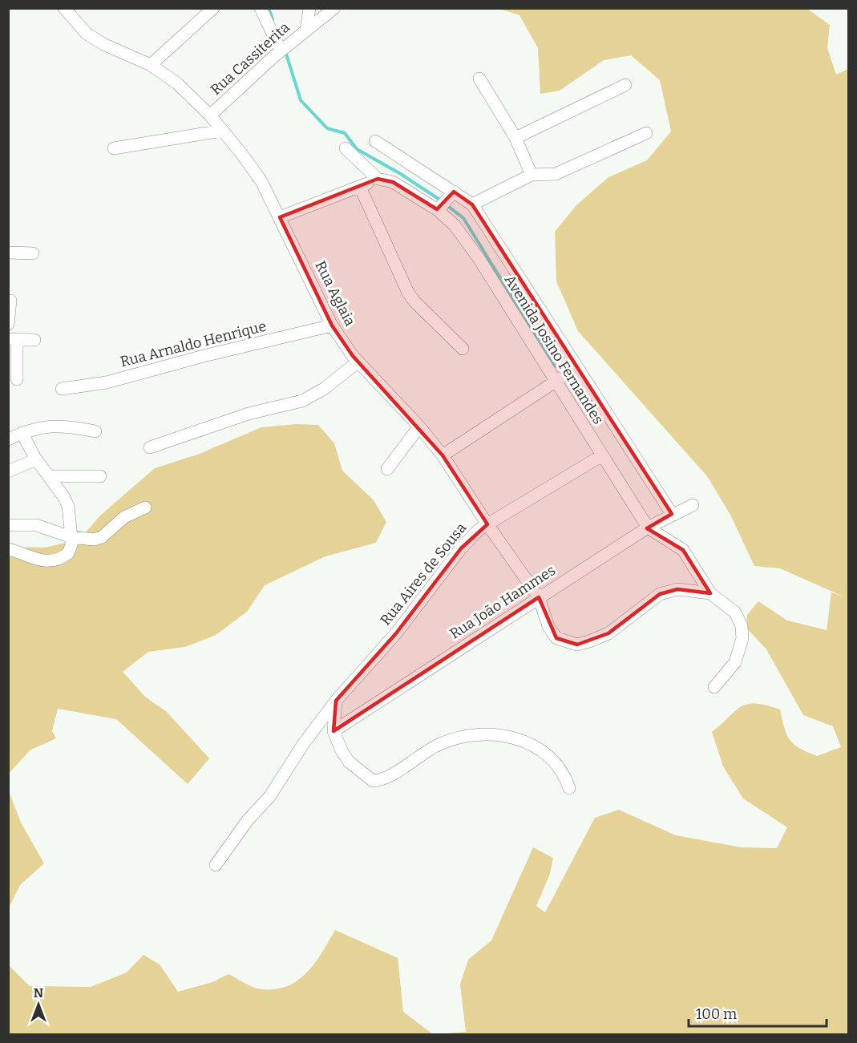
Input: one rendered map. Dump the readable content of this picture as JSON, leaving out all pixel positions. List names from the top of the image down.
{
  "streets": {
    "street": [
      "Rua Cassiterita",
      "Rua Aglaia",
      "Rua Arnaldo Henrique",
      "Avenida Josino Fernandes",
      "Rua Aires de Sousa",
      "Rua João Hammes"
    ]
  },
  "crossings": [
    ["Rua Cassiterita", "Rua Aglaia"],
    ["Rua Aglaia", "Rua Arnaldo Henrique"],
    ["Rua Aglaia", "Avenida Josino Fernandes"],
    ["Rua Aglaia", "Rua Aires de Sousa"],
    ["Rua Aglaia", "Rua João Hammes"],
    ["Avenida Josino Fernandes", "Rua Aires de Sousa"],
    ["Avenida Josino Fernandes", "Rua João Hammes"]
  ],
  "scale_bar": "100 m",
  "north": "top"
}
